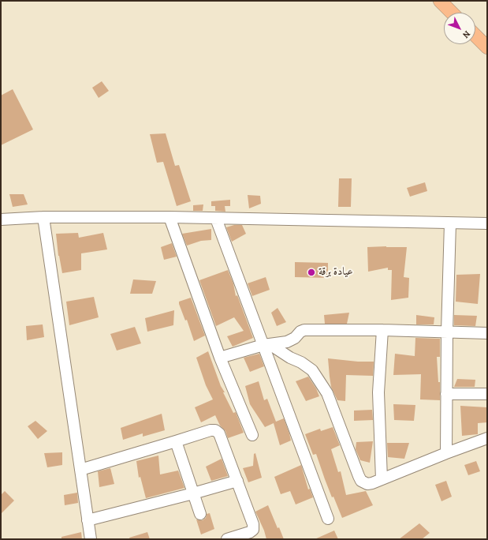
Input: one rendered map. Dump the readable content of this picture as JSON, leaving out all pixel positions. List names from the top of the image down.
{
  "places": ["عيادة برقة"],
  "north": "bottom right"
}
